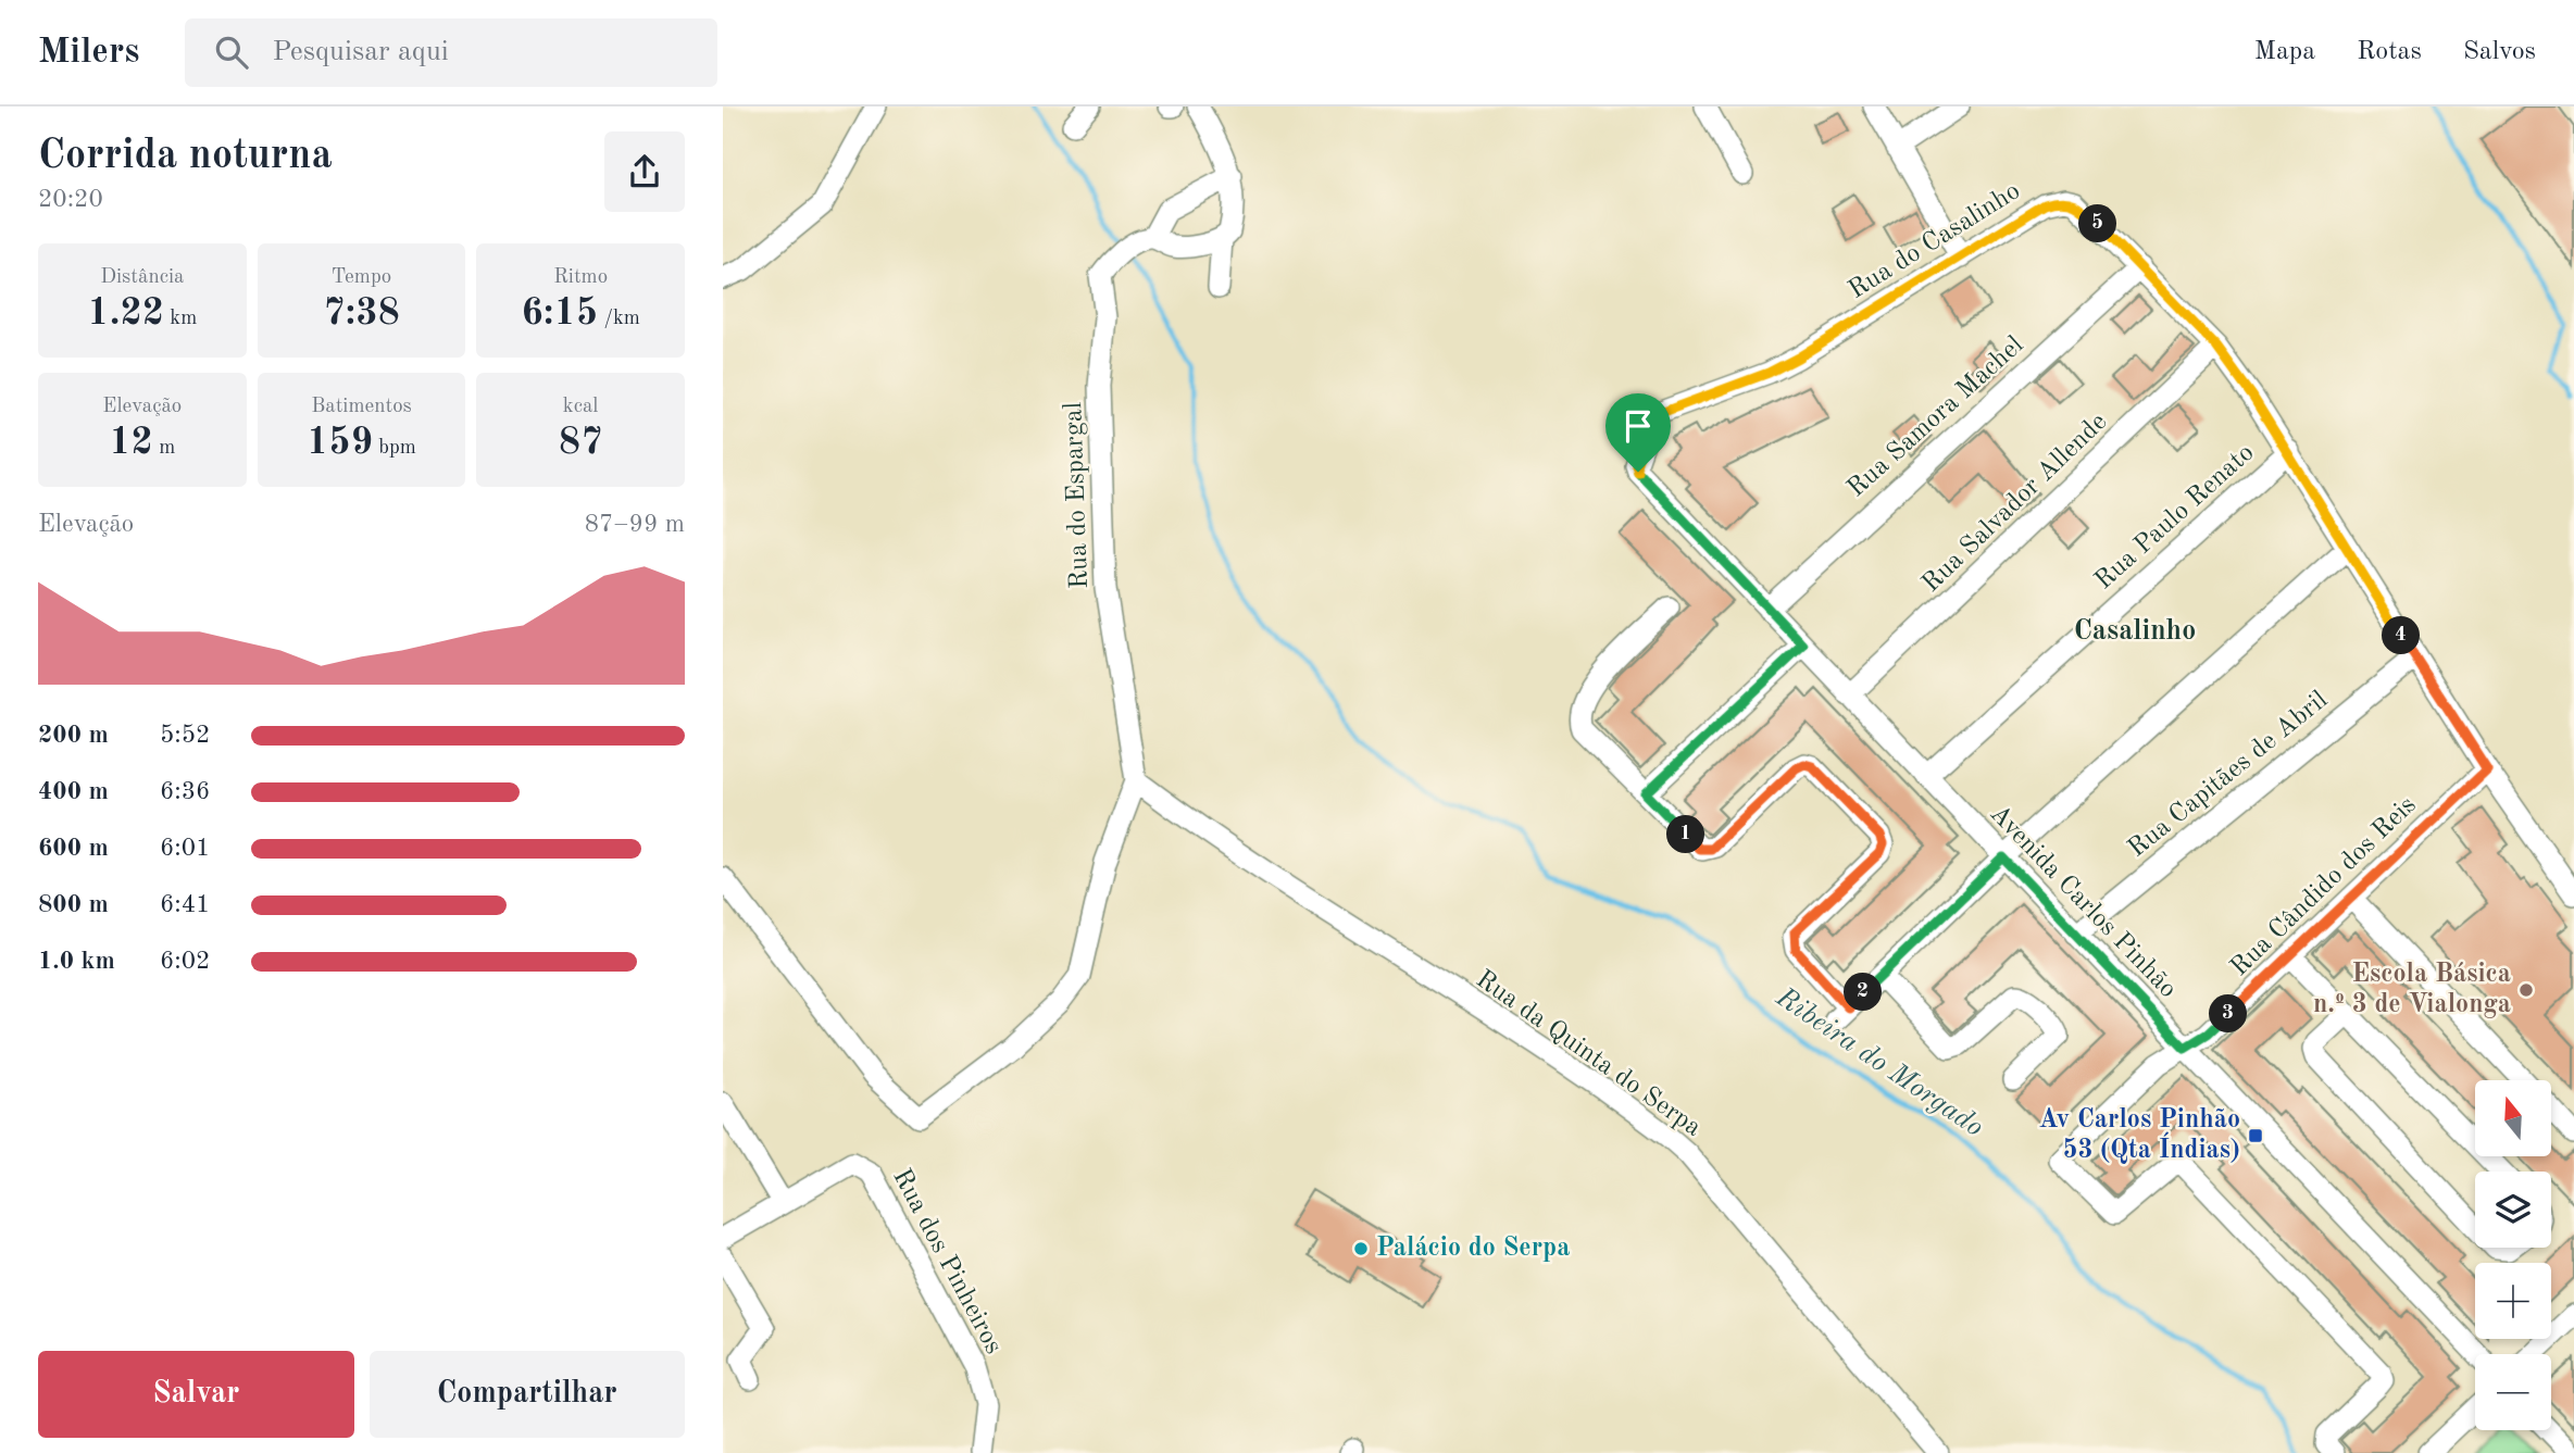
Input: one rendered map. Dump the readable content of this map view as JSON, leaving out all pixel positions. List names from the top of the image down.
{
  "streets": {
    "street": [
      "Rua do Casalinho",
      "Rua Samora Machel",
      "Rua do Espargal",
      "Rua Salvador Allende",
      "Rua Paulo Renato",
      "Rua Capitães de Abril",
      "Rua Cândido dos Reis",
      "Avenida Carlos Pinhão",
      "Rua da Quinta do Serpa",
      "Rua dos Pinheiros"
    ]
  },
  "crossings": [
    ["Rua do Casalinho", "Rua Samora Machel"],
    ["Rua do Casalinho", "Rua Salvador Allende"],
    ["Rua do Casalinho", "Rua Paulo Renato"],
    ["Rua do Casalinho", "Rua Capitães de Abril"],
    ["Rua do Casalinho", "Rua Cândido dos Reis"],
    ["Rua do Casalinho", "Avenida Carlos Pinhão"],
    ["Rua Samora Machel", "Avenida Carlos Pinhão"],
    ["Rua do Espargal", "Rua da Quinta do Serpa"],
    ["Rua Salvador Allende", "Avenida Carlos Pinhão"],
    ["Rua Paulo Renato", "Avenida Carlos Pinhão"],
    ["Rua Capitães de Abril", "Avenida Carlos Pinhão"],
    ["Rua Cândido dos Reis", "Avenida Carlos Pinhão"]
  ],
  "districts": ["Casalinho"],
  "water": ["Ribeira do Morgado"],
  "places": {
    "other": ["Escola Básica n.º 3 de Vialonga", "Palácio do Serpa"],
    "transit": ["Av Carlos Pinhão 53 (Qta Índias)"]
  },
  "north": "top",
  "page": {
    "header": "Milers",
    "search": "Pesquisar aqui",
    "nav": ["Mapa", "Rotas", "Salvos"],
    "heading": ["Corrida noturna", "20:20"],
    "pins": [
      "5",
      "4",
      "1",
      "2",
      "3"
    ],
    "stats": [
      ["Distância", "1.22 km"],
      ["Tempo", "7:38"],
      ["Ritmo", "6:15 /km"],
      ["Elevação", "12 m"],
      ["Batimentos", "159 bpm"],
      ["kcal", "87"]
    ],
    "chart": ["Elevação", "87–99 m"],
    "list": [
      {
        "name": "200 m",
        "note": "5:52"
      },
      {
        "name": "400 m",
        "note": "6:36"
      },
      {
        "name": "600 m",
        "note": "6:01"
      },
      {
        "name": "800 m",
        "note": "6:41"
      },
      {
        "name": "1.0 km",
        "note": "6:02"
      }
    ],
    "map_buttons": ["+", "−"],
    "buttons": ["Salvar", "Compartilhar"]
  }
}
